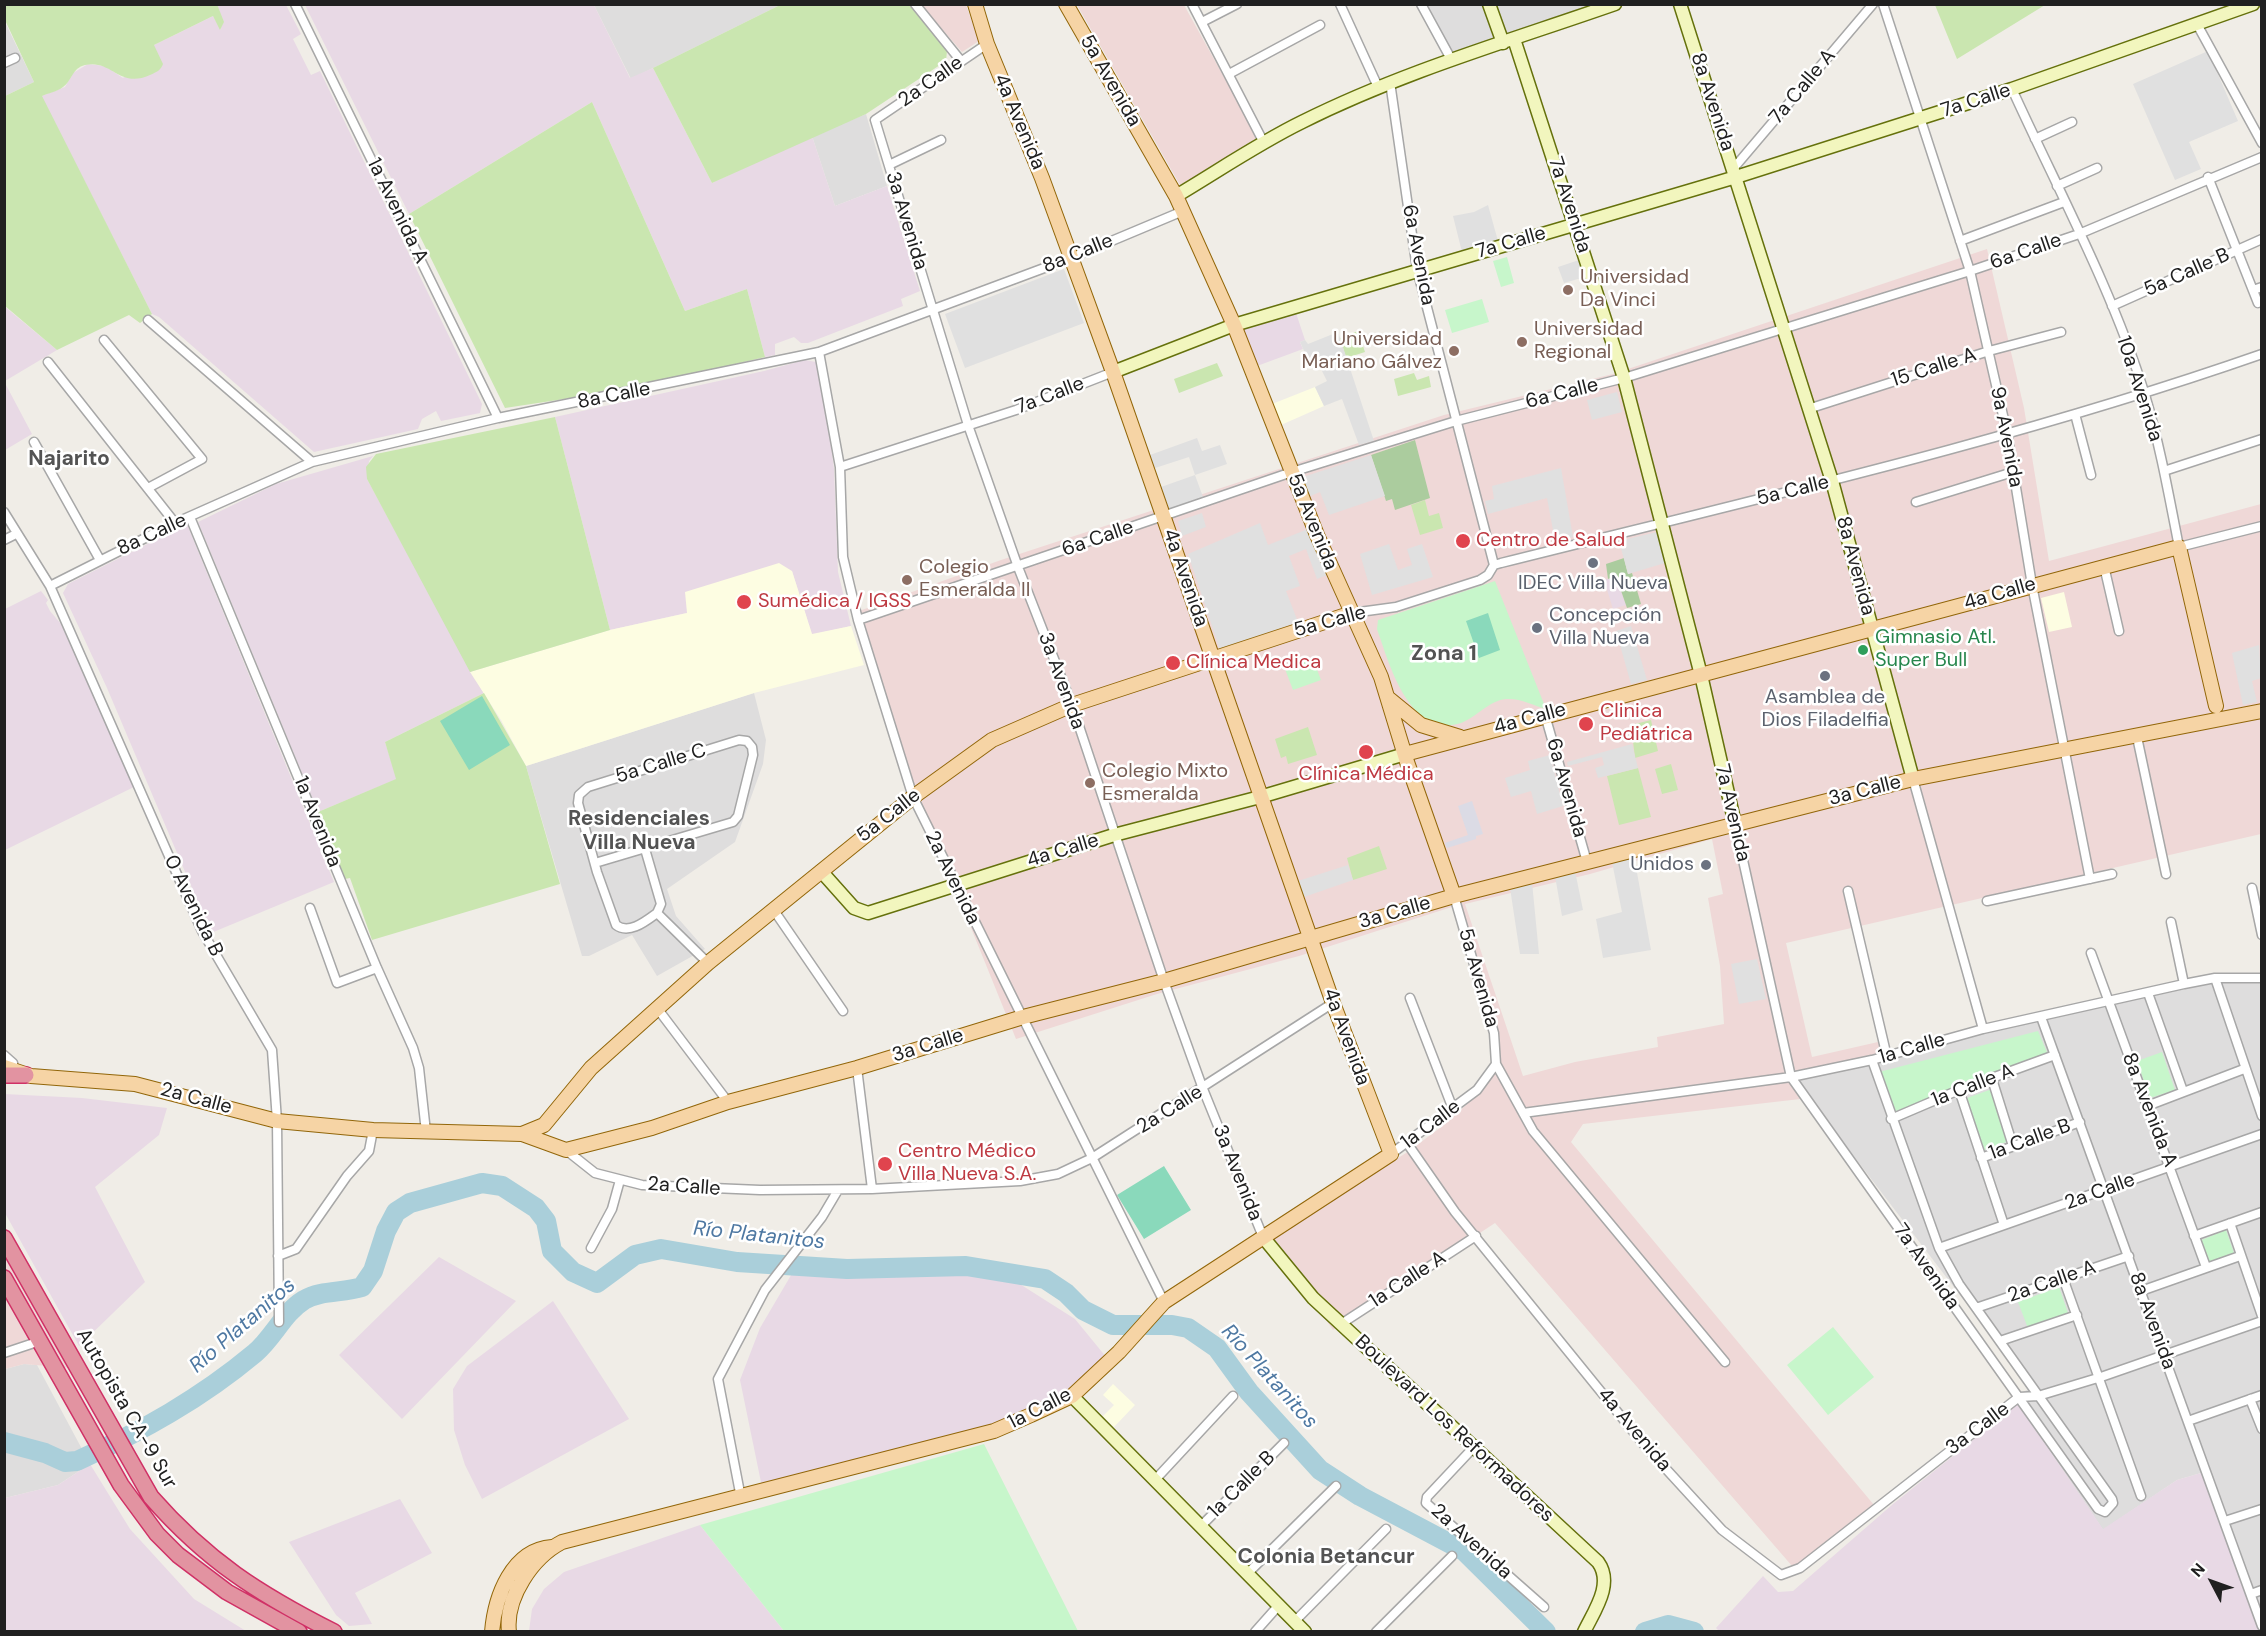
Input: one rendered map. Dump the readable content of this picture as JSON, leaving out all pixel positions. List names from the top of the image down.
{
  "streets": {
    "highway": ["Autopista CA-9 Sur"],
    "main road": [
      "5a Avenida",
      "2a Calle",
      "7a Calle",
      "8a Avenida",
      "4a Avenida",
      "7a Avenida",
      "10a Avenida",
      "5a Calle",
      "4a Calle",
      "3a Calle",
      "1a Calle",
      "Boulevard Los Reformadores"
    ],
    "street": [
      "7a Calle A",
      "1a Avenida A",
      "3a Avenida",
      "6a Calle",
      "8a Calle",
      "6a Avenida",
      "5a Calle B",
      "15 Calle A",
      "9a Avenida",
      "5a Calle C",
      "1a Avenida",
      "2a Avenida",
      "0 Avenida B",
      "1a Calle A",
      "8a Avenida A",
      "1a Calle B",
      "2a Calle A"
    ]
  },
  "crossings": [
    ["5a Avenida", "7a Calle"],
    ["5a Avenida", "6a Calle"],
    ["5a Avenida", "8a Calle"],
    ["5a Avenida", "5a Calle"],
    ["5a Avenida", "4a Calle"],
    ["5a Avenida", "3a Calle"],
    ["5a Avenida", "1a Calle"],
    ["2a Calle", "8a Avenida"],
    ["2a Calle", "4a Avenida"],
    ["2a Calle", "7a Avenida"],
    ["2a Calle", "3a Avenida"],
    ["2a Calle", "5a Calle"],
    ["2a Calle", "3a Calle"],
    ["2a Calle", "1a Avenida"],
    ["2a Calle", "2a Avenida"],
    ["2a Calle", "0 Avenida B"],
    ["2a Calle", "8a Avenida A"],
    ["7a Calle A", "7a Calle"],
    ["7a Calle A", "8a Avenida"],
    ["7a Calle", "8a Avenida"],
    ["7a Calle", "4a Avenida"],
    ["7a Calle", "7a Avenida"],
    ["7a Calle", "3a Avenida"],
    ["7a Calle", "6a Avenida"],
    ["7a Calle", "10a Avenida"],
    ["7a Calle", "9a Avenida"],
    ["7a Calle", "2a Avenida"],
    ["8a Avenida", "6a Calle"],
    ["8a Avenida", "15 Calle A"],
    ["8a Avenida", "5a Calle"],
    ["8a Avenida", "4a Calle"],
    ["8a Avenida", "3a Calle"],
    ["8a Avenida", "1a Calle"],
    ["8a Avenida", "1a Calle A"],
    ["8a Avenida", "1a Calle B"],
    ["8a Avenida", "2a Calle A"],
    ["4a Avenida", "6a Calle"],
    ["4a Avenida", "8a Calle"],
    ["4a Avenida", "5a Calle"],
    ["4a Avenida", "4a Calle"],
    ["4a Avenida", "3a Calle"],
    ["4a Avenida", "1a Calle"],
    ["4a Avenida", "1a Calle A"],
    ["7a Avenida", "6a Calle"],
    ["7a Avenida", "5a Calle"],
    ["7a Avenida", "4a Calle"],
    ["7a Avenida", "3a Calle"],
    ["7a Avenida", "1a Calle"],
    ["7a Avenida", "1a Calle A"],
    ["7a Avenida", "2a Calle A"],
    ["1a Avenida A", "8a Calle"],
    ["3a Avenida", "6a Calle"],
    ["3a Avenida", "8a Calle"],
    ["3a Avenida", "5a Calle"],
    ["3a Avenida", "4a Calle"],
    ["3a Avenida", "3a Calle"],
    ["3a Avenida", "1a Calle"],
    ["3a Avenida", "Boulevard Los Reformadores"],
    ["6a Calle", "6a Avenida"],
    ["6a Calle", "10a Avenida"],
    ["6a Calle", "9a Avenida"],
    ["6a Calle", "2a Avenida"],
    ["8a Calle", "1a Avenida"],
    ["8a Calle", "2a Avenida"],
    ["8a Calle", "0 Avenida B"],
    ["6a Avenida", "5a Calle"],
    ["6a Avenida", "4a Calle"],
    ["6a Avenida", "3a Calle"],
    ["5a Calle B", "10a Avenida"],
    ["15 Calle A", "9a Avenida"],
    ["10a Avenida", "5a Calle"],
    ["10a Avenida", "4a Calle"],
    ["9a Avenida", "5a Calle"],
    ["9a Avenida", "4a Calle"],
    ["9a Avenida", "3a Calle"],
    ["5a Calle", "4a Calle"],
    ["5a Calle", "2a Avenida"],
    ["4a Calle", "2a Avenida"],
    ["3a Calle", "2a Avenida"],
    ["2a Avenida", "1a Calle"],
    ["2a Avenida", "Boulevard Los Reformadores"],
    ["1a Calle", "8a Avenida A"],
    ["1a Calle", "Boulevard Los Reformadores"],
    ["1a Calle A", "Boulevard Los Reformadores"]
  ],
  "districts": [
    "Najarito",
    "Zona 1",
    "Residenciales Villa Nueva",
    "Colonia Betancur"
  ],
  "water": ["Río Platanitos"],
  "places": [
    "Universidad Da Vinci",
    "Universidad Regional",
    "Universidad Mariano Gálvez",
    "Centro de Salud",
    "IDEC Villa Nueva",
    "Colegio Esmeralda II",
    "Sumédica / IGSS",
    "Concepción Villa Nueva",
    "Gimnasio Atl. Super Bull",
    "Clínica Medica",
    "Asamblea de Dios Filadelfia",
    "Clinica Pediátrica",
    "Clínica Médica",
    "Colegio Mixto Esmeralda",
    "Unidos",
    "Centro Médico Villa Nueva S.A."
  ],
  "north": "top left"
}
